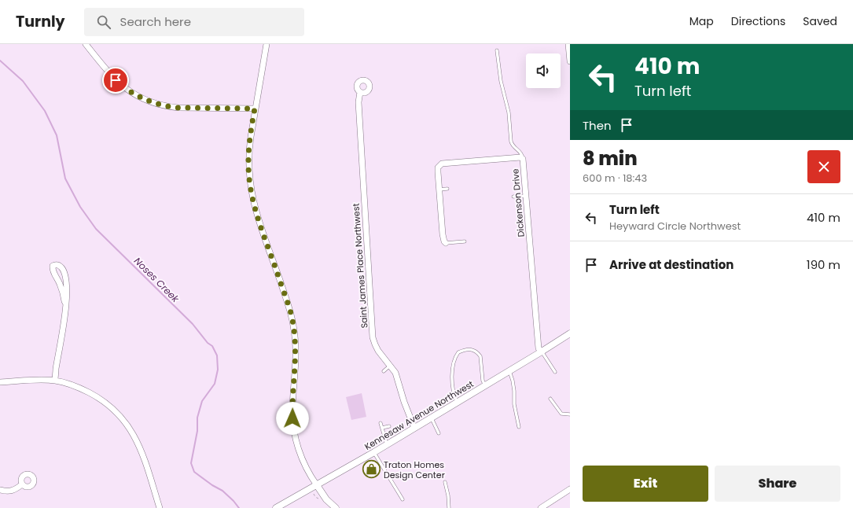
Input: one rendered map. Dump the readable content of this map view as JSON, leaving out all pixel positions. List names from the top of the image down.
{
  "streets": {
    "street": ["Dickenson Drive", "Saint James Place Northwest", "Kennesaw Avenue Northwest"]
  },
  "crossings": [
    ["Dickenson Drive", "Kennesaw Avenue Northwest"],
    ["Saint James Place Northwest", "Kennesaw Avenue Northwest"]
  ],
  "water": ["Noses Creek"],
  "places": {
    "shop": ["Traton Homes Design Center"]
  },
  "page": {
    "header": "Turnly",
    "search": "Search here",
    "nav": ["Map", "Directions", "Saved"],
    "turn": ["410 m", "Turn left"],
    "then": "Then",
    "heading": ["8 min", "600 m · 18:43"],
    "list": [
      {
        "name": "Turn left",
        "note": "Heyward Circle Northwest",
        "value": "410 m"
      },
      {
        "name": "Arrive at destination",
        "value": "190 m"
      }
    ],
    "buttons": ["Exit", "Share"]
  }
}
